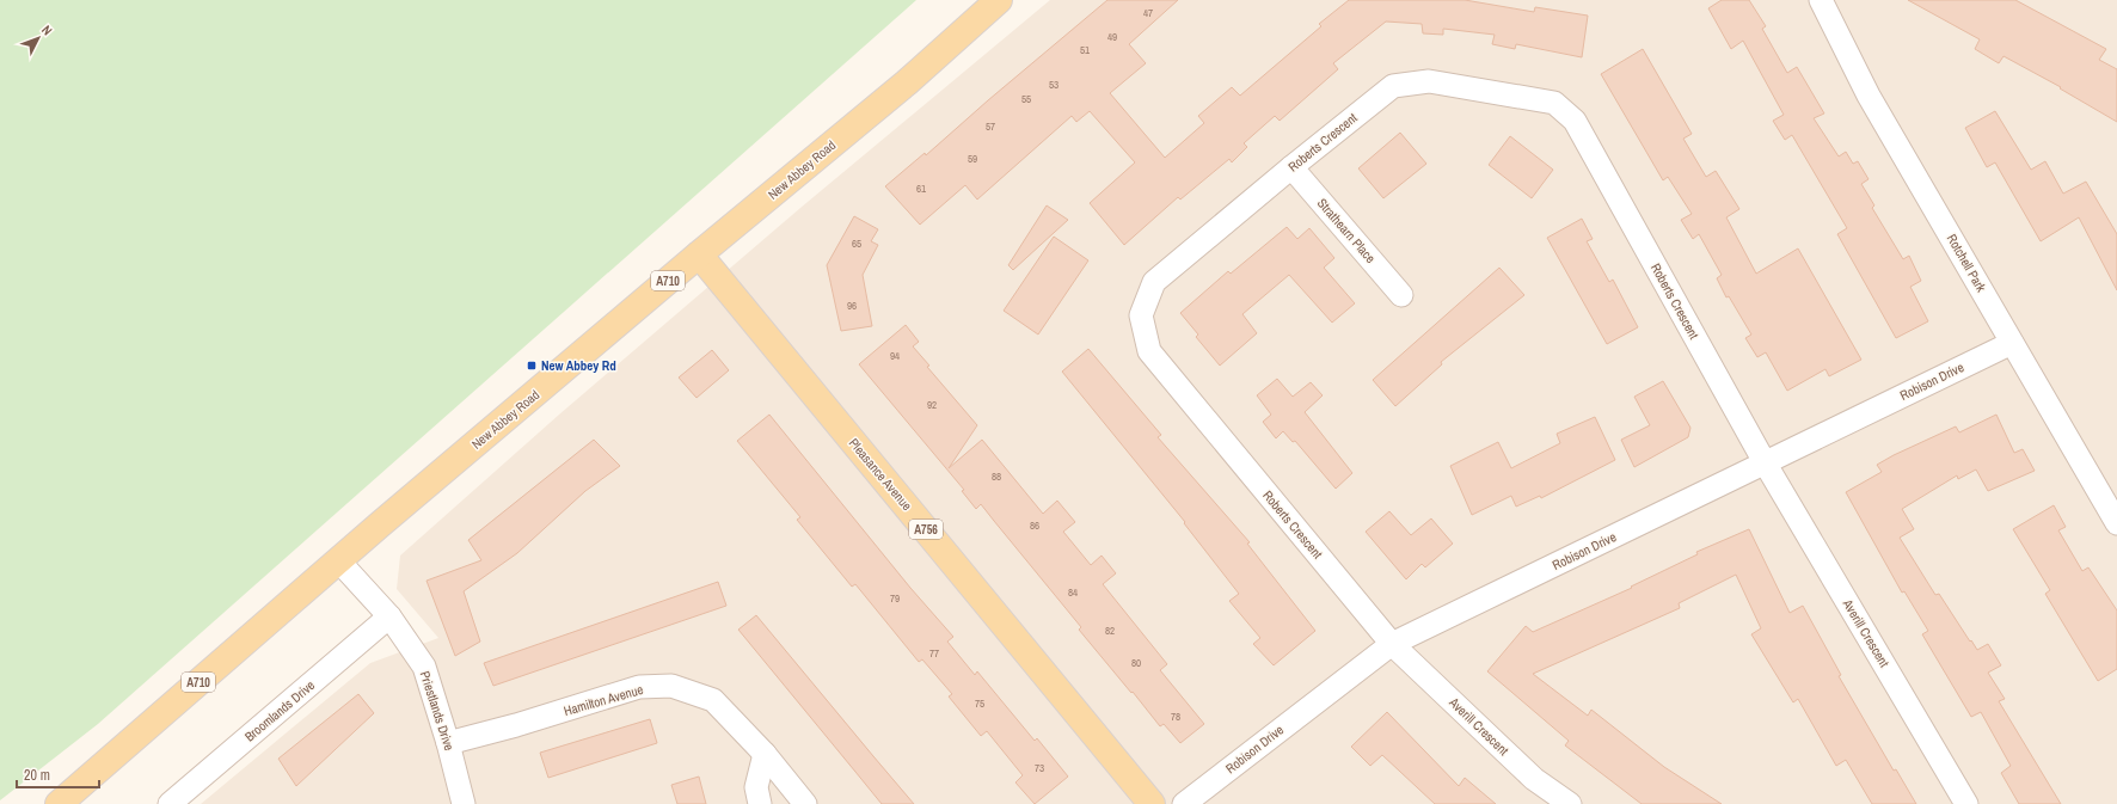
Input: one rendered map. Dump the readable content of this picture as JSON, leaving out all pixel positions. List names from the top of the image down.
{
  "streets": {
    "main road": [
      "New Abbey Road",
      "A710",
      "Pleasance Avenue",
      "A756"
    ],
    "street": [
      "Roberts Crescent",
      "Strathearn Place",
      "Rotchell Park",
      "Robison Drive",
      "Averill Crescent",
      "Hamilton Avenue",
      "Broomlands Drive",
      "Priestlands Drive"
    ]
  },
  "crossings": [
    ["Roberts Crescent", "Strathearn Place"],
    ["Roberts Crescent", "Robison Drive"],
    ["Roberts Crescent", "Averill Crescent"],
    ["New Abbey Road", "Pleasance Avenue"],
    ["New Abbey Road", "Priestlands Drive"],
    ["Rotchell Park", "Robison Drive"],
    ["Robison Drive", "Averill Crescent"],
    ["Hamilton Avenue", "Priestlands Drive"],
    ["Broomlands Drive", "Priestlands Drive"]
  ],
  "places": {
    "transit": ["New Abbey Rd"]
  },
  "house_numbers": [
    "47",
    "49",
    "51",
    "53",
    "55",
    "57",
    "59",
    "61",
    "65",
    "96",
    "94",
    "92",
    "88",
    "86",
    "84",
    "79",
    "82",
    "77",
    "80",
    "75",
    "78",
    "73"
  ],
  "scale_bar": "20 m",
  "north": "top right"
}
